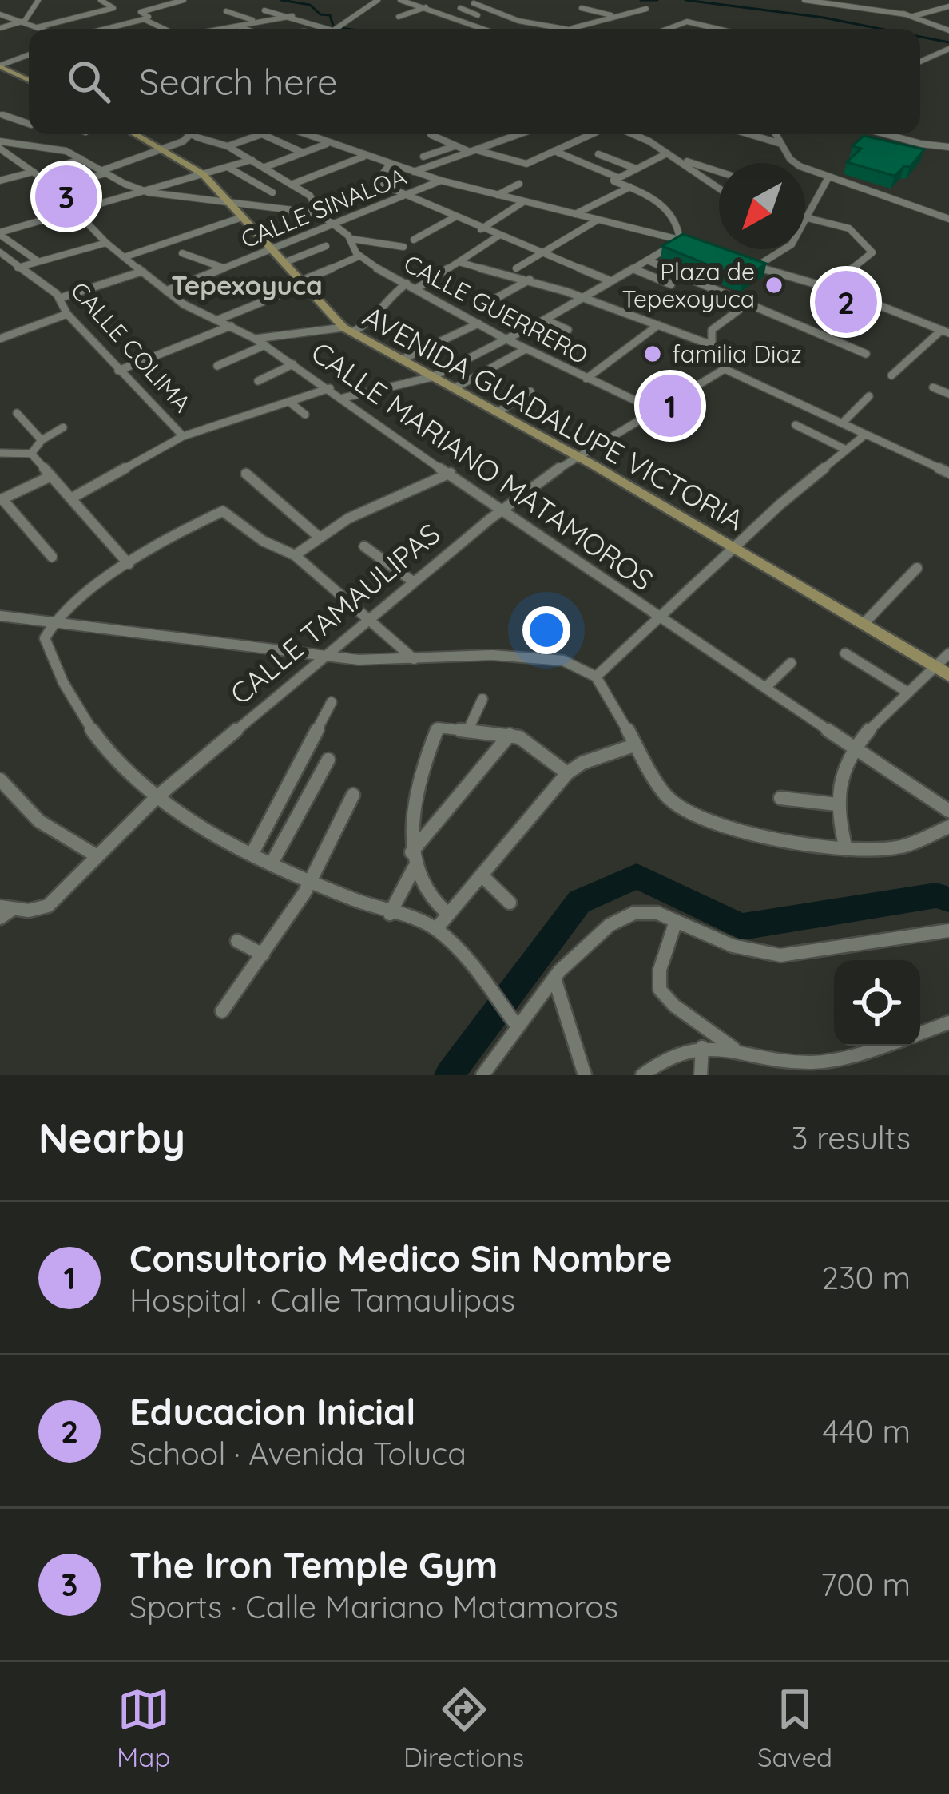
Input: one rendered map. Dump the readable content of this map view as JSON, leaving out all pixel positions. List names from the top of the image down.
{
  "streets": {
    "main road": ["AVENIDA GUADALUPE VICTORIA"],
    "street": [
      "CALLE SINALOA",
      "CALLE GUERRERO",
      "CALLE COLIMA",
      "CALLE MARIANO MATAMOROS",
      "CALLE TAMAULIPAS"
    ]
  },
  "crossings": [
    ["CALLE SINALOA", "AVENIDA GUADALUPE VICTORIA"],
    ["CALLE SINALOA", "CALLE MARIANO MATAMOROS"],
    ["CALLE GUERRERO", "CALLE TAMAULIPAS"],
    ["AVENIDA GUADALUPE VICTORIA", "CALLE TAMAULIPAS"],
    ["CALLE MARIANO MATAMOROS", "CALLE TAMAULIPAS"]
  ],
  "districts": ["Tepexoyuca"],
  "places": ["Plaza de Tepexoyuca", "familia Diaz"],
  "north": "bottom left",
  "page": {
    "search": "Search here",
    "pins": ["3", "2", "1"],
    "heading": ["Nearby", "3 results"],
    "list": [
      {
        "mark": "1",
        "name": "Consultorio Medico Sin Nombre",
        "note": "Hospital · Calle Tamaulipas",
        "value": "230 m"
      },
      {
        "mark": "2",
        "name": "Educacion Inicial",
        "note": "School · Avenida Toluca",
        "value": "440 m"
      },
      {
        "mark": "3",
        "name": "The Iron Temple Gym",
        "note": "Sports · Calle Mariano Matamoros",
        "value": "700 m"
      }
    ],
    "nav": ["Map", "Directions", "Saved"]
  }
}
